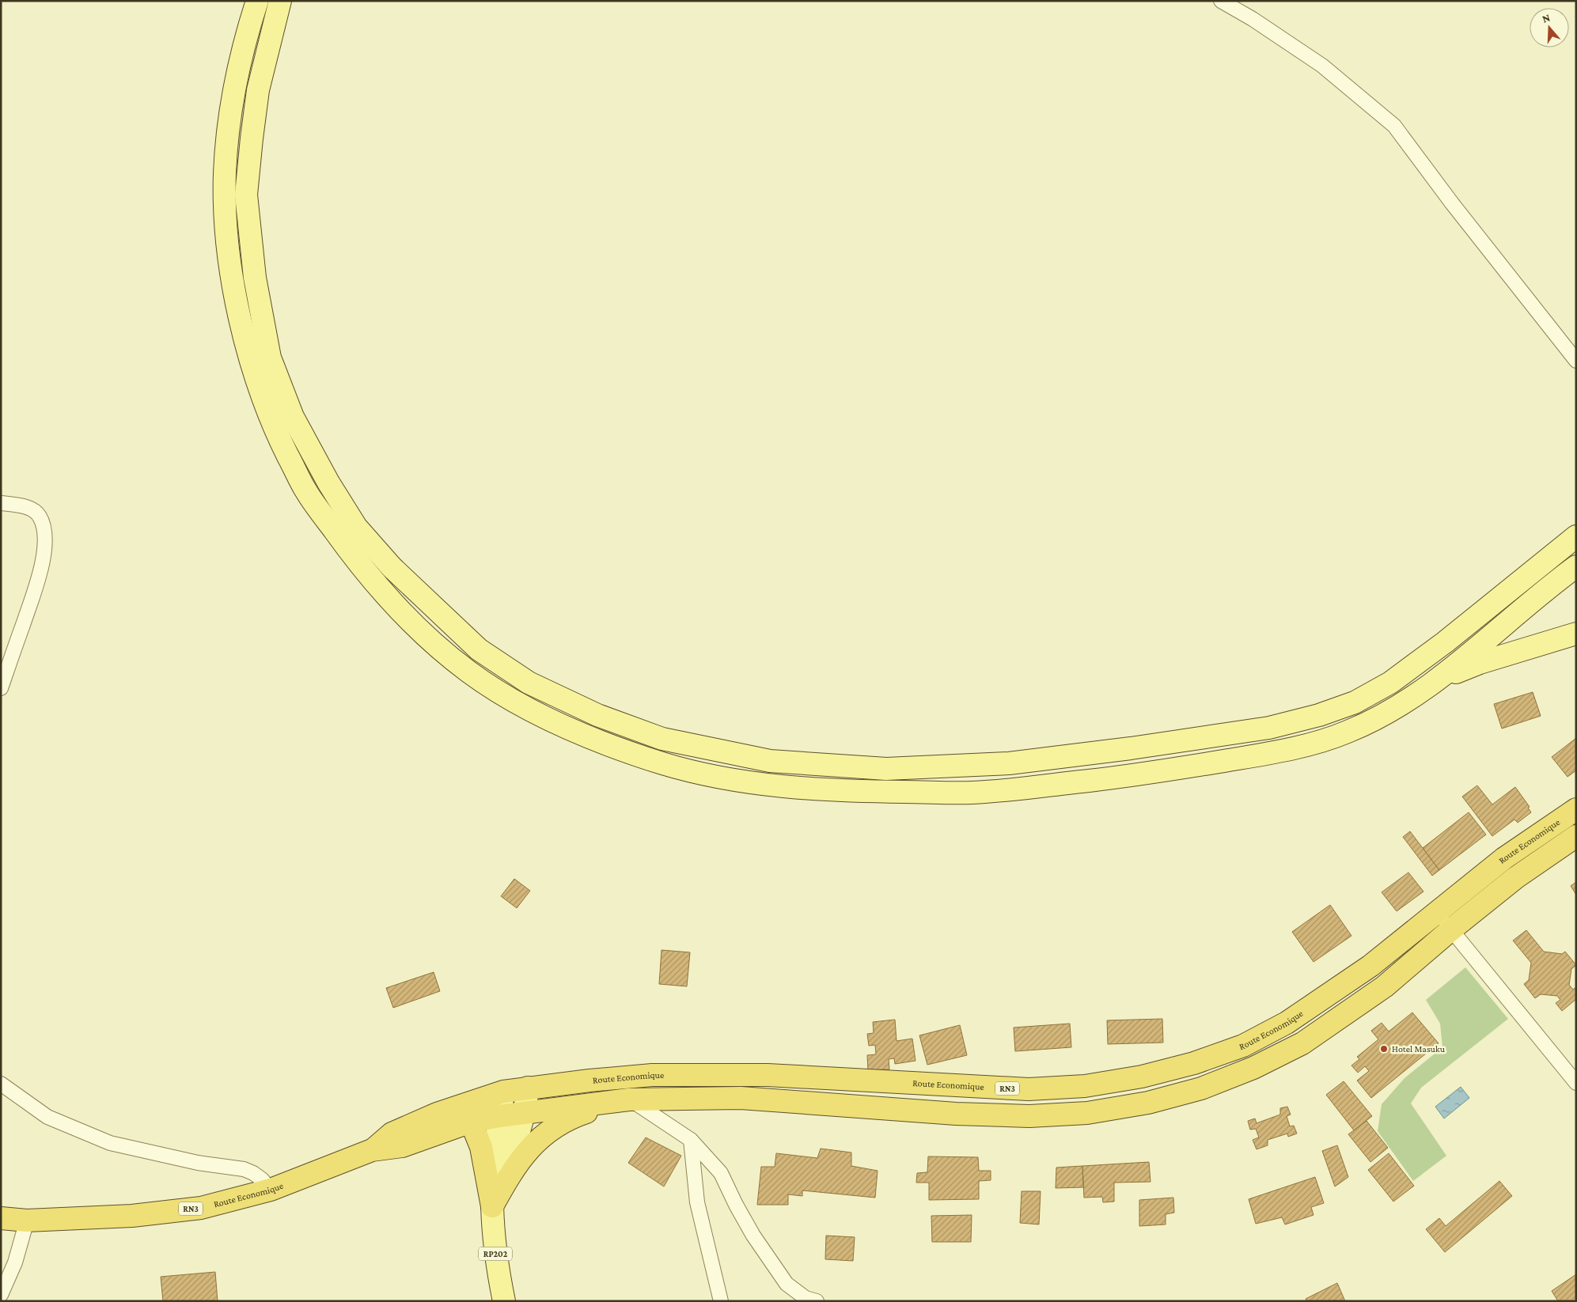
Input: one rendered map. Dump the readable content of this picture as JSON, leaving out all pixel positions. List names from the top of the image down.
{
  "streets": {
    "highway": ["Route Economique", "RN3"],
    "main road": ["RP202"]
  },
  "places": ["Hotel Masuku"],
  "north": "top"
}
